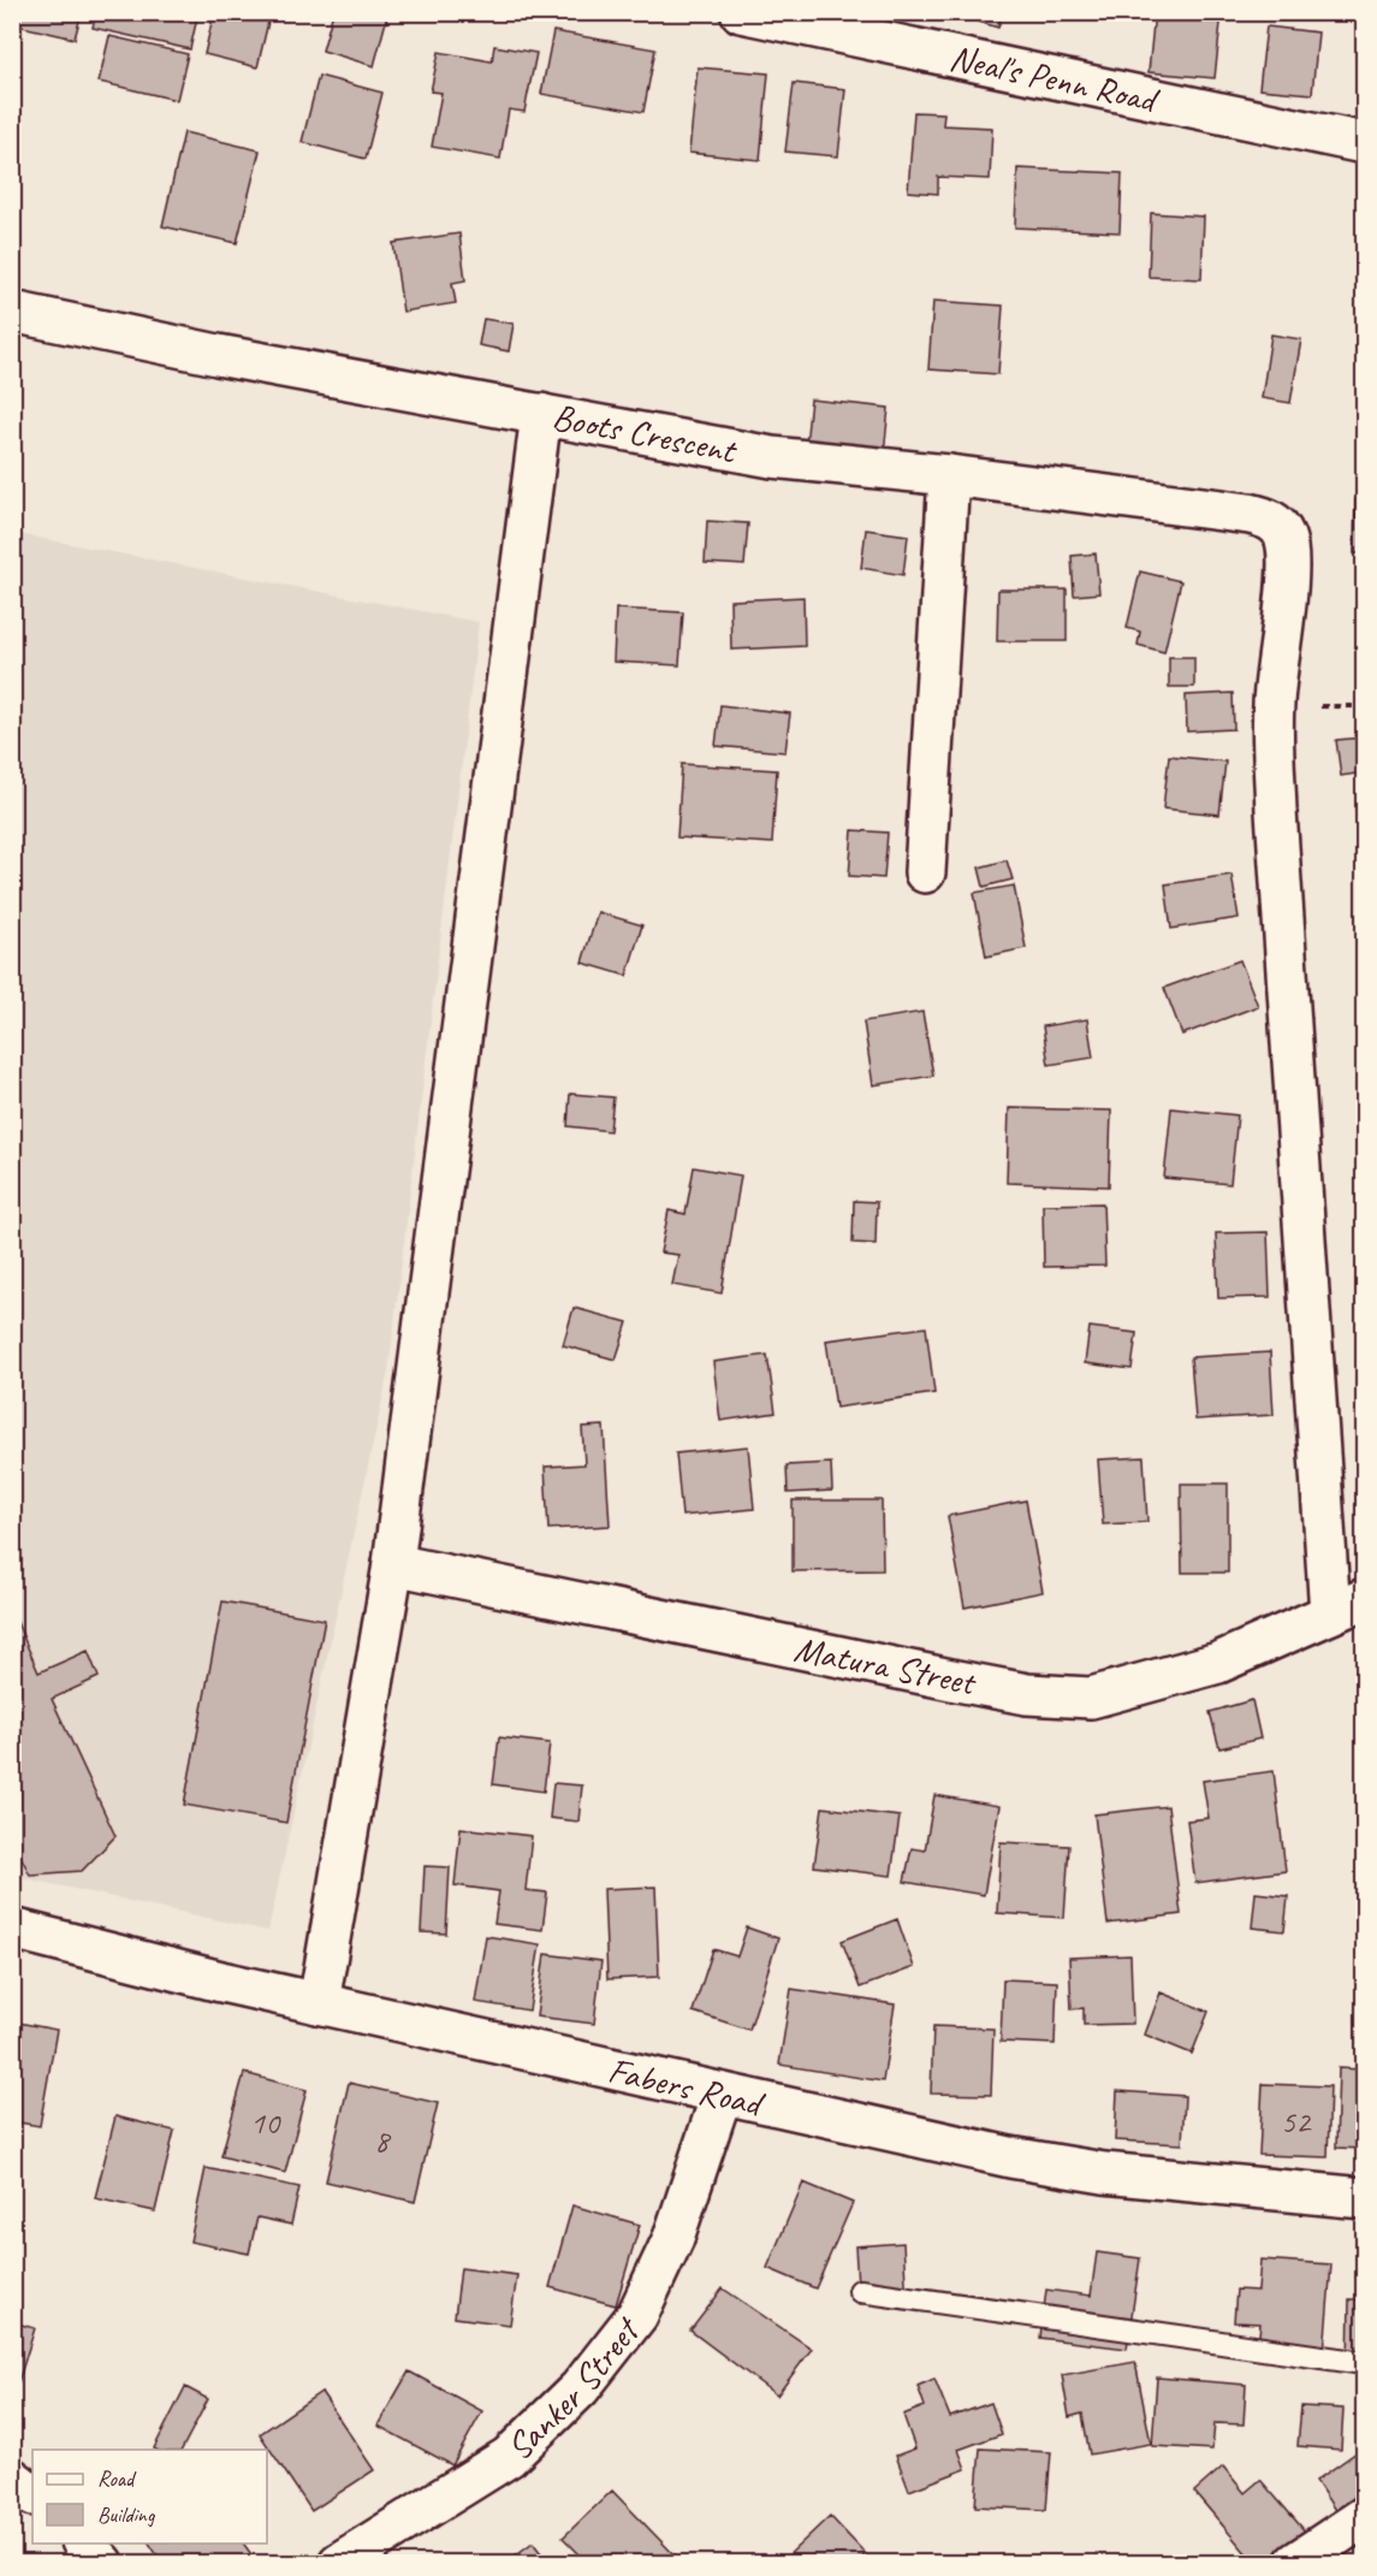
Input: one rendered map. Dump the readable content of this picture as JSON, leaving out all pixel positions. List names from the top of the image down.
{
  "streets": {
    "street": [
      "Neal's Penn Road",
      "Boots Crescent",
      "Matura Street",
      "Fabers Road",
      "Sanker Street"
    ]
  },
  "crossings": [
    ["Boots Crescent", "Matura Street"],
    ["Fabers Road", "Sanker Street"]
  ],
  "house_numbers": ["52", "10", "8"],
  "legend": ["Road", "Building"]
}
